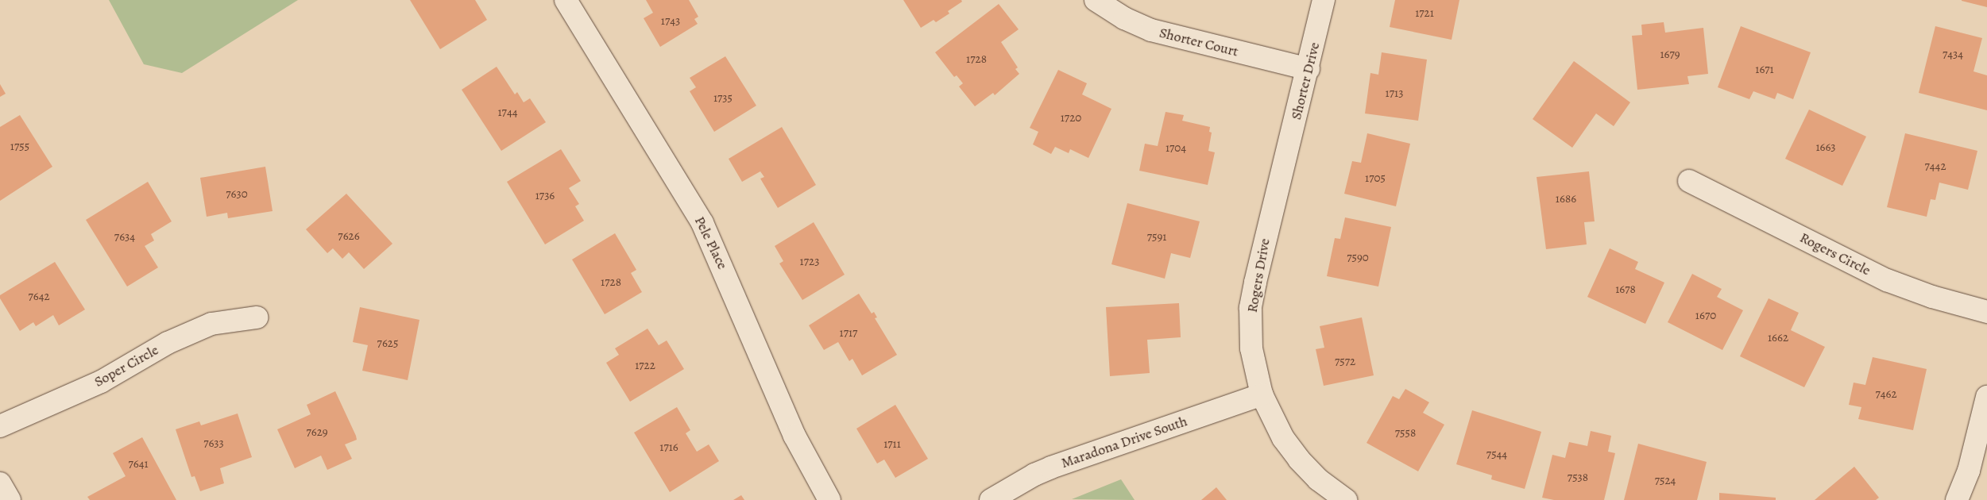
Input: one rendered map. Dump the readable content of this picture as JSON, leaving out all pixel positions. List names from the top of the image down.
{
  "streets": {
    "street": [
      "Shorter Court",
      "Shorter Drive",
      "Pele Place",
      "Rogers Circle",
      "Rogers Drive",
      "Soper Circle",
      "Maradona Drive South"
    ]
  },
  "crossings": [
    ["Shorter Court", "Shorter Drive"],
    ["Shorter Drive", "Rogers Drive"],
    ["Rogers Drive", "Maradona Drive South"]
  ],
  "house_numbers": [
    "1721",
    "1743",
    "1679",
    "7434",
    "1728",
    "1671",
    "1713",
    "1735",
    "1744",
    "1720",
    "1755",
    "1663",
    "1704",
    "7442",
    "1705",
    "7630",
    "1736",
    "1686",
    "7626",
    "7634",
    "7591",
    "7590",
    "1723",
    "1728",
    "1678",
    "7642",
    "1670",
    "1717",
    "1662",
    "7625",
    "7572",
    "1722",
    "7462",
    "7629",
    "7558",
    "7633",
    "1711",
    "1716",
    "7544",
    "7641",
    "7538",
    "7524"
  ]
}
